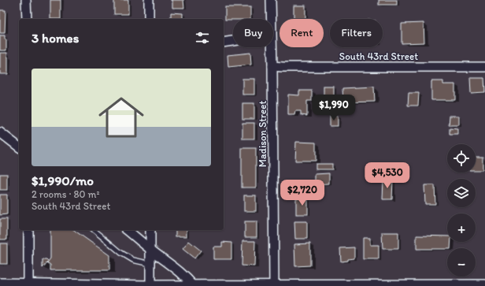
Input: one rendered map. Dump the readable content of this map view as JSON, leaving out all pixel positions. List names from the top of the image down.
{
  "streets": {
    "street": ["South 43rd Street", "Madison Street"]
  },
  "crossings": [
    ["South 43rd Street", "Madison Street"]
  ],
  "page": {
    "chip": ["Buy", "Rent", "Filters"],
    "heading": "3 homes",
    "list": [
      {
        "name": "$1,990/mo",
        "note": "2 rooms · 80 m² · South 43rd Street"
      }
    ],
    "price": ["$1,990", "$4,530", "$2,720"],
    "map_buttons": ["+", "−"]
  }
}
